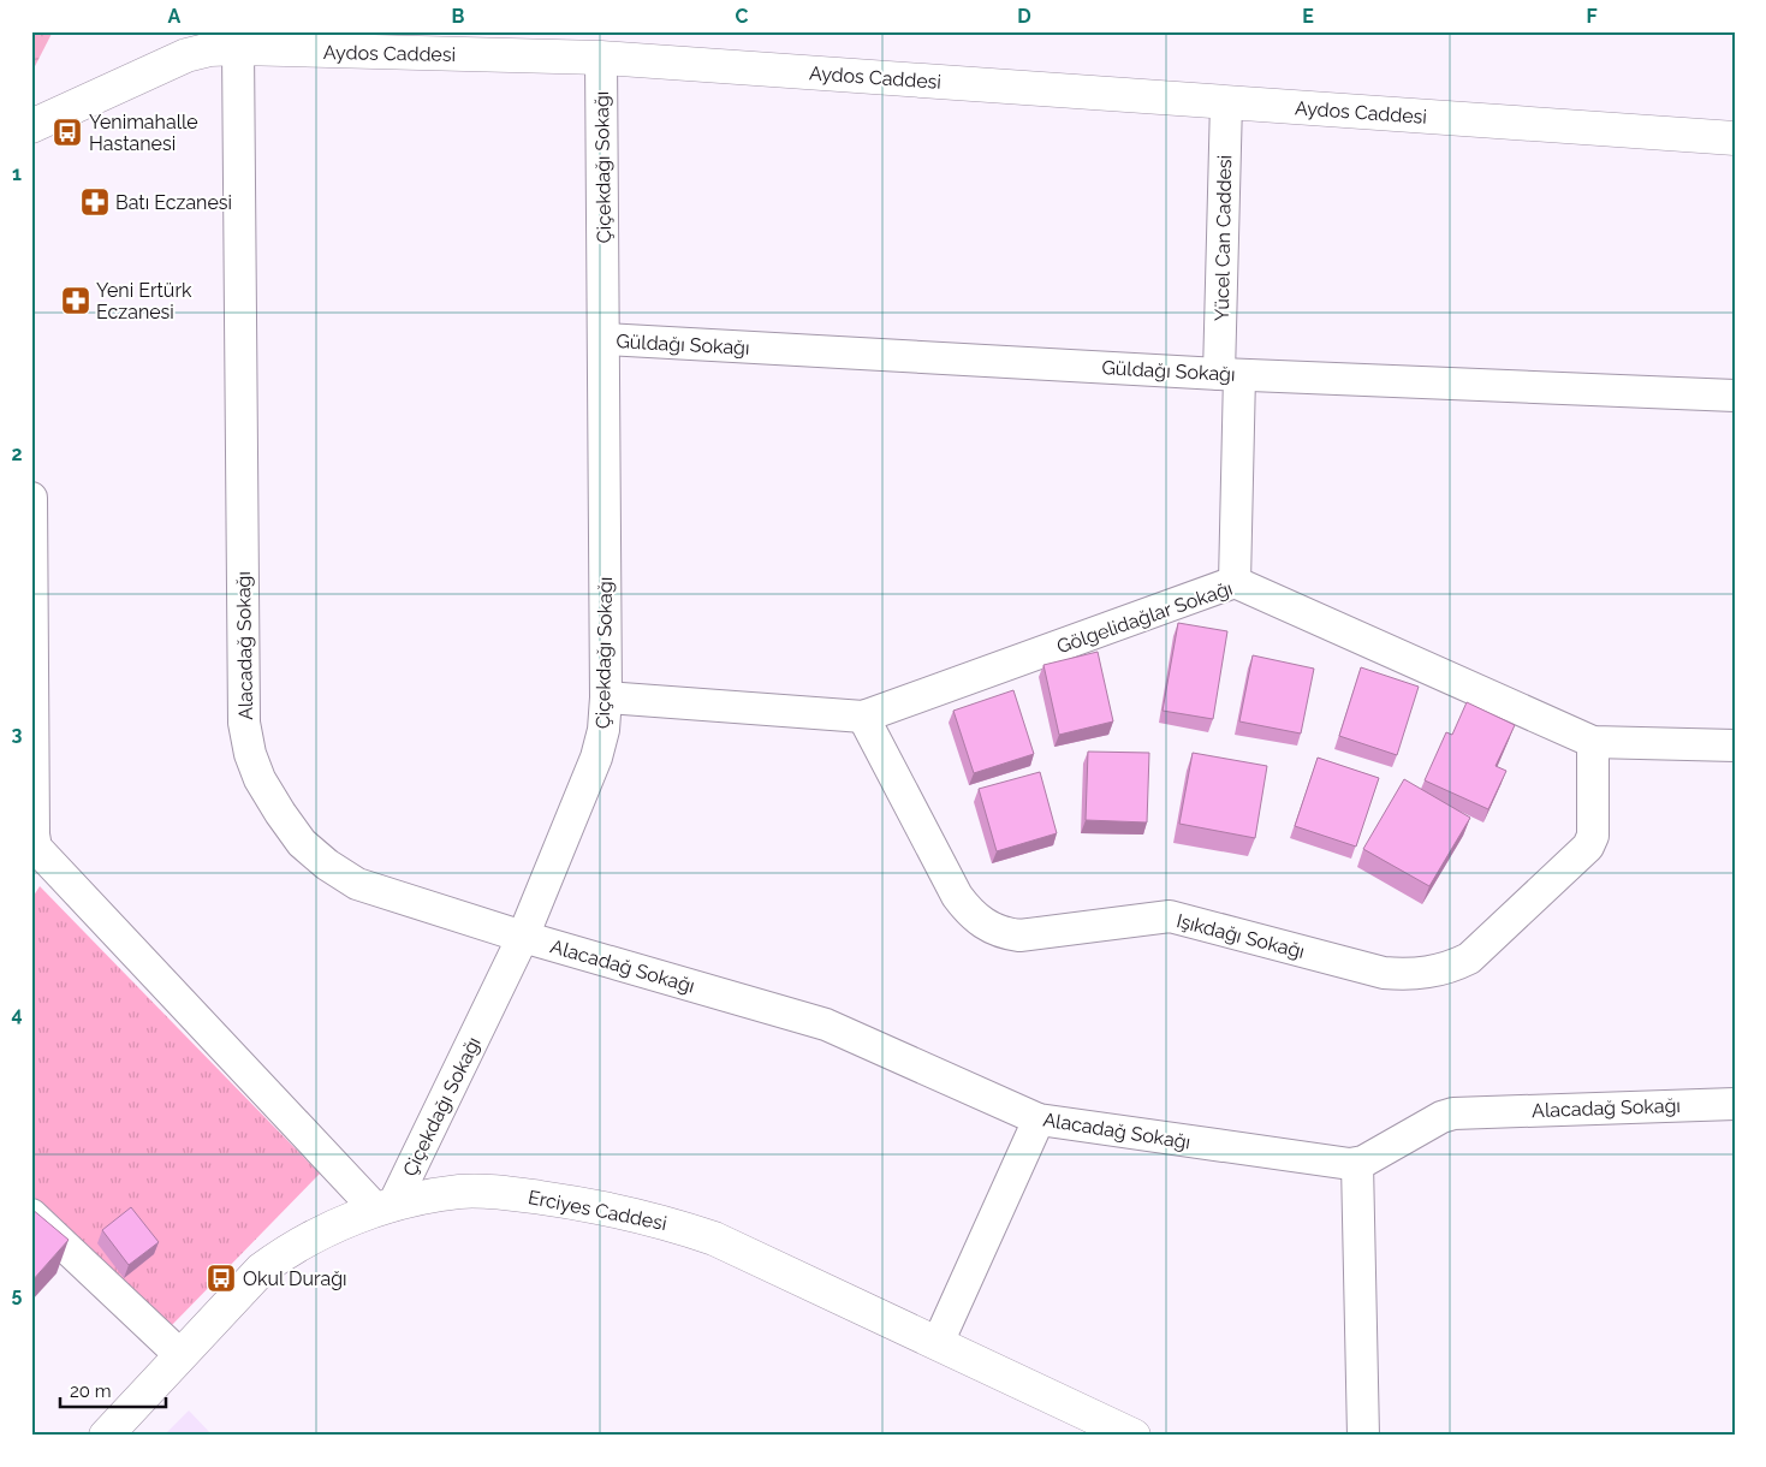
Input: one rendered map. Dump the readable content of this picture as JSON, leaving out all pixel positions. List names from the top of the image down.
{
  "streets": {
    "street": [
      "Aydos Caddesi",
      "Çiçekdağı Sokağı",
      "Yücel Can Caddesi",
      "Güldağı Sokağı",
      "Gölgelidağlar Sokağı",
      "Alacadağ Sokağı",
      "Işıkdağı Sokağı",
      "Erciyes Caddesi"
    ]
  },
  "crossings": [
    ["Aydos Caddesi", "Çiçekdağı Sokağı"],
    ["Aydos Caddesi", "Yücel Can Caddesi"],
    ["Aydos Caddesi", "Alacadağ Sokağı"],
    ["Çiçekdağı Sokağı", "Güldağı Sokağı"],
    ["Çiçekdağı Sokağı", "Gölgelidağlar Sokağı"],
    ["Çiçekdağı Sokağı", "Alacadağ Sokağı"],
    ["Çiçekdağı Sokağı", "Erciyes Caddesi"],
    ["Yücel Can Caddesi", "Güldağı Sokağı"],
    ["Yücel Can Caddesi", "Gölgelidağlar Sokağı"],
    ["Gölgelidağlar Sokağı", "Işıkdağı Sokağı"]
  ],
  "places": {
    "bus stop": ["Yenimahalle Hastanesi", "Okul Durağı"],
    "pharmacy": ["Batı Eczanesi", "Yeni Ertürk Eczanesi"]
  },
  "scale_bar": "20 m",
  "grid": {
    "columns": [
      "A",
      "B",
      "C",
      "D",
      "E",
      "F"
    ],
    "rows": [
      "1",
      "2",
      "3",
      "4",
      "5"
    ]
  }
}
